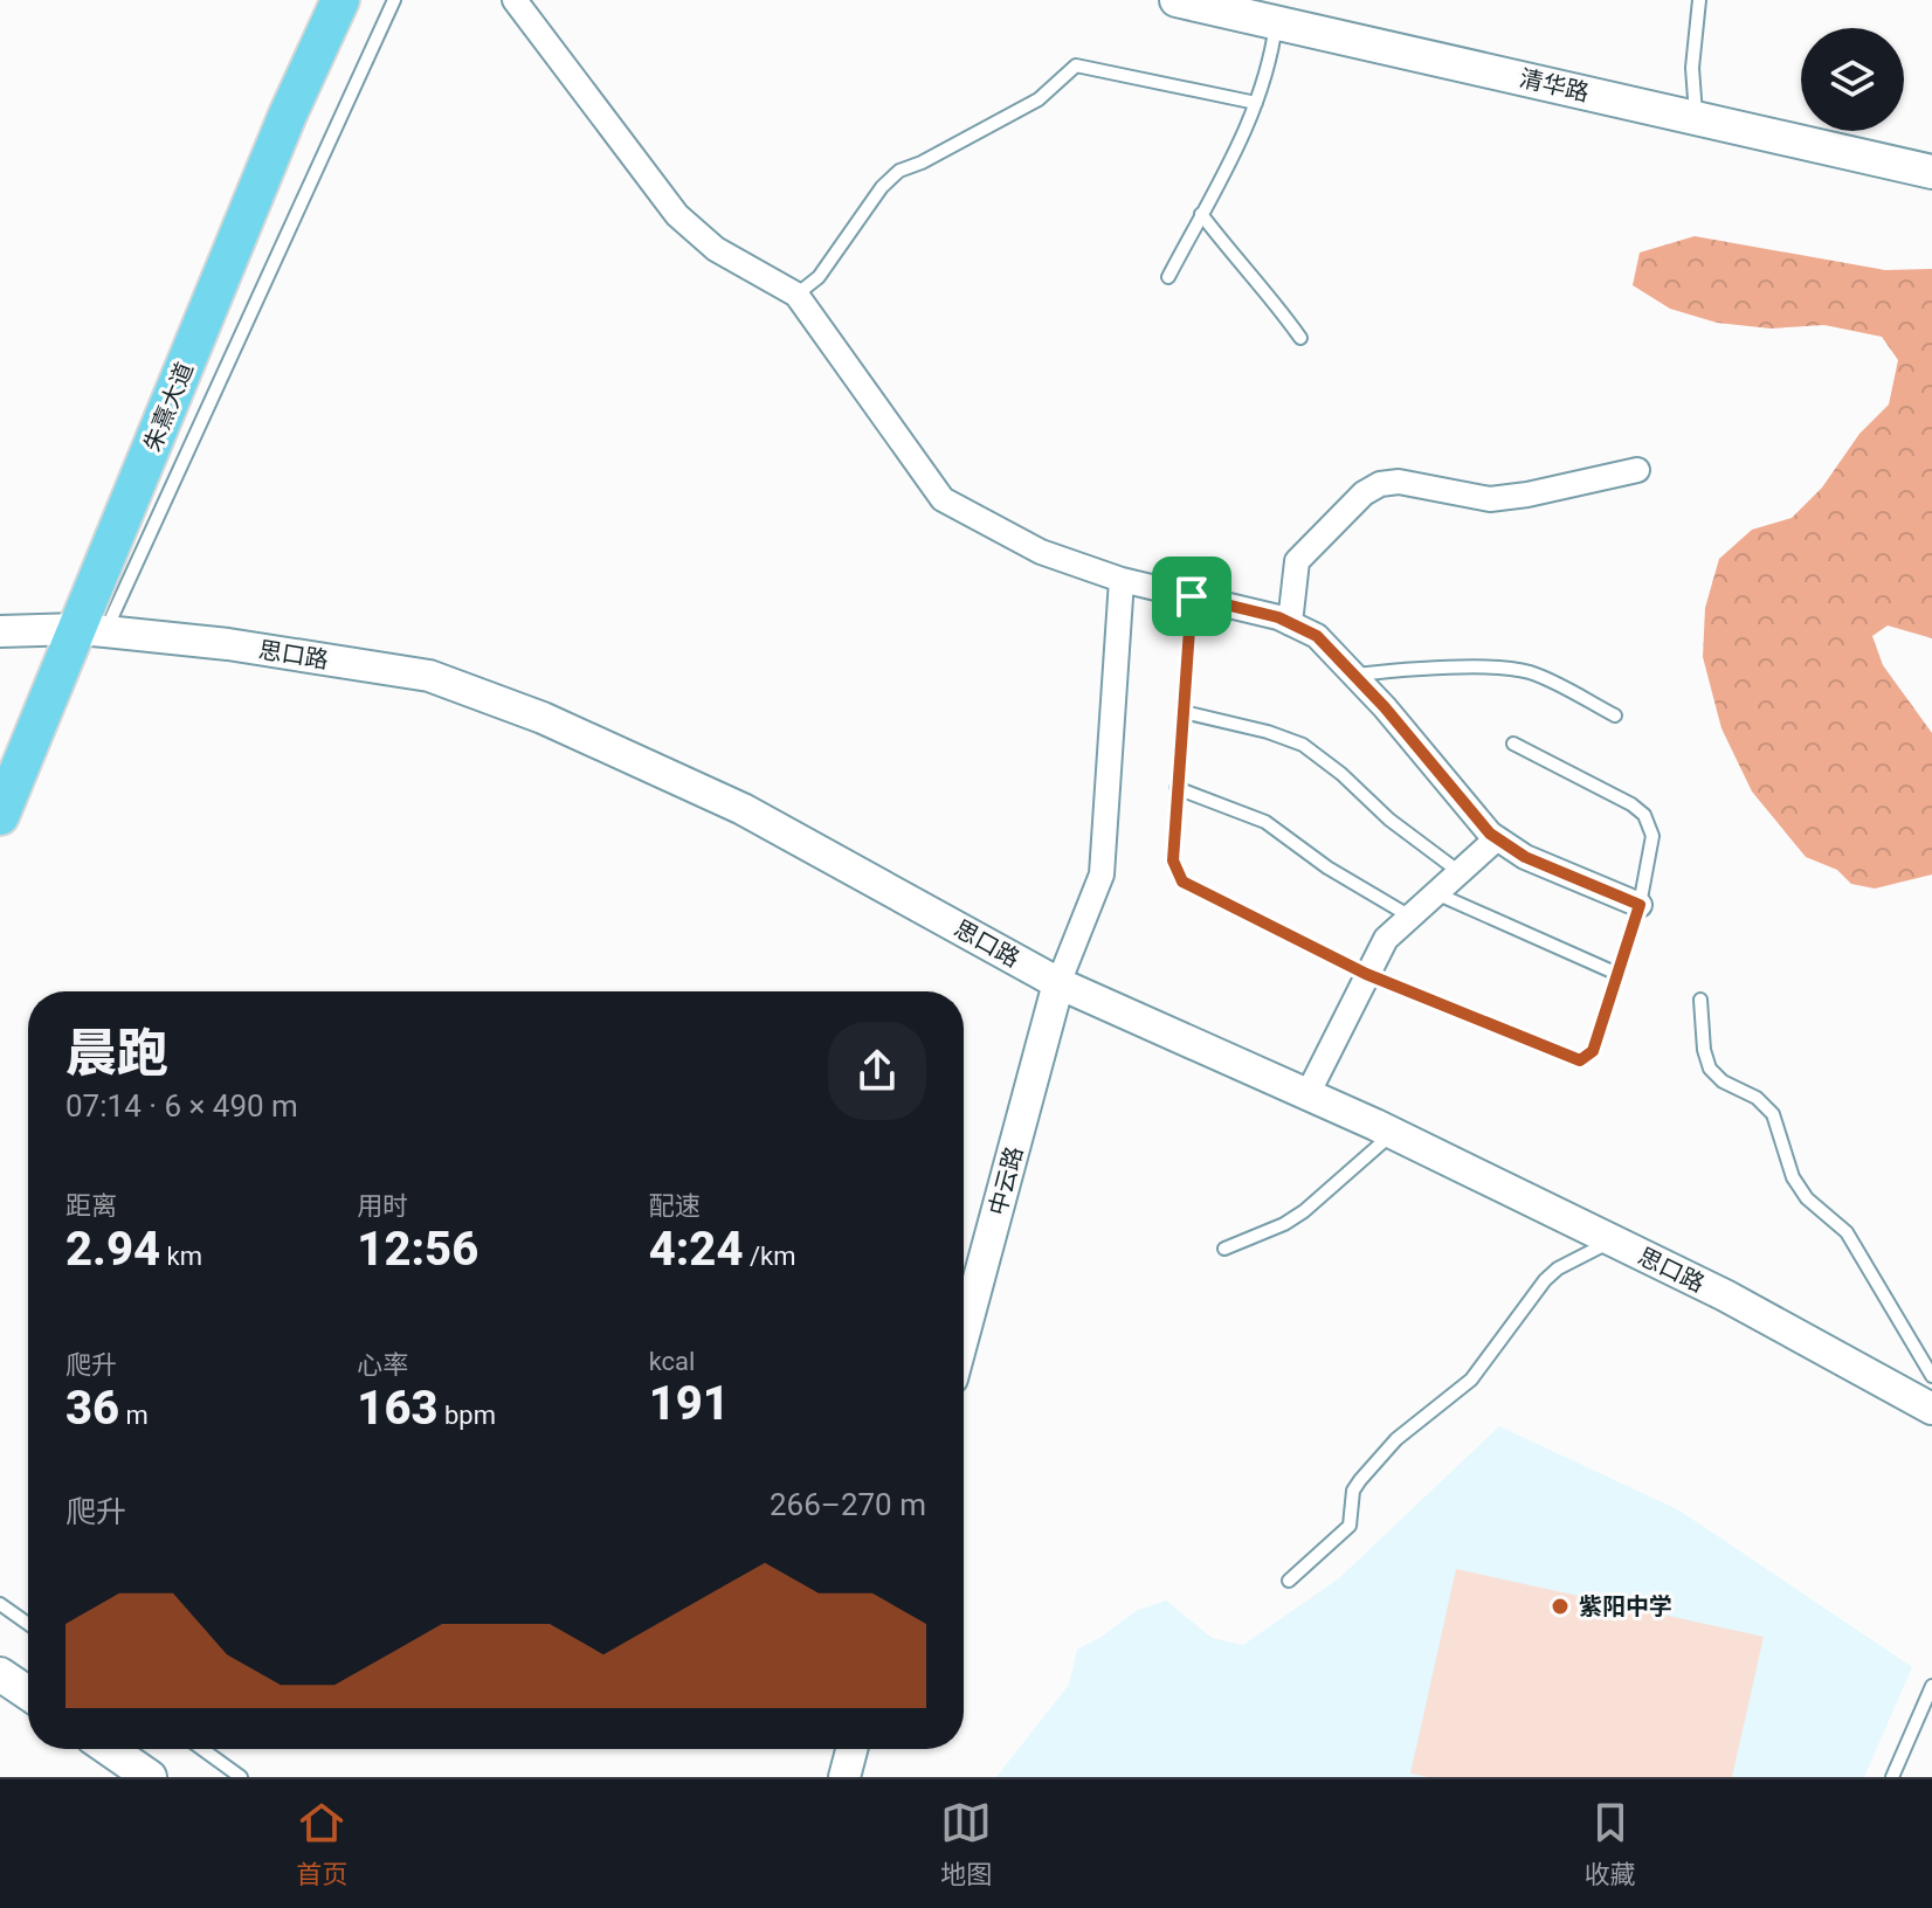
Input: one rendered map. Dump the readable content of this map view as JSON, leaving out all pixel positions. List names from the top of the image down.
{
  "streets": {
    "main road": ["清华路", "朱熹大道"],
    "street": ["思口路", "中云路"]
  },
  "crossings": [
    ["朱熹大道", "思口路"],
    ["思口路", "中云路"]
  ],
  "places": ["紫阳中学"],
  "page": {
    "heading": ["晨跑", "07:14 · 6 × 490 m"],
    "stats": [
      ["距离", "2.94 km"],
      ["用时", "12:56"],
      ["配速", "4:24 /km"],
      ["爬升", "36 m"],
      ["心率", "163 bpm"],
      ["kcal", "191"]
    ],
    "chart": ["爬升", "266–270 m"],
    "tabs": ["首页", "地图", "收藏"]
  }
}
